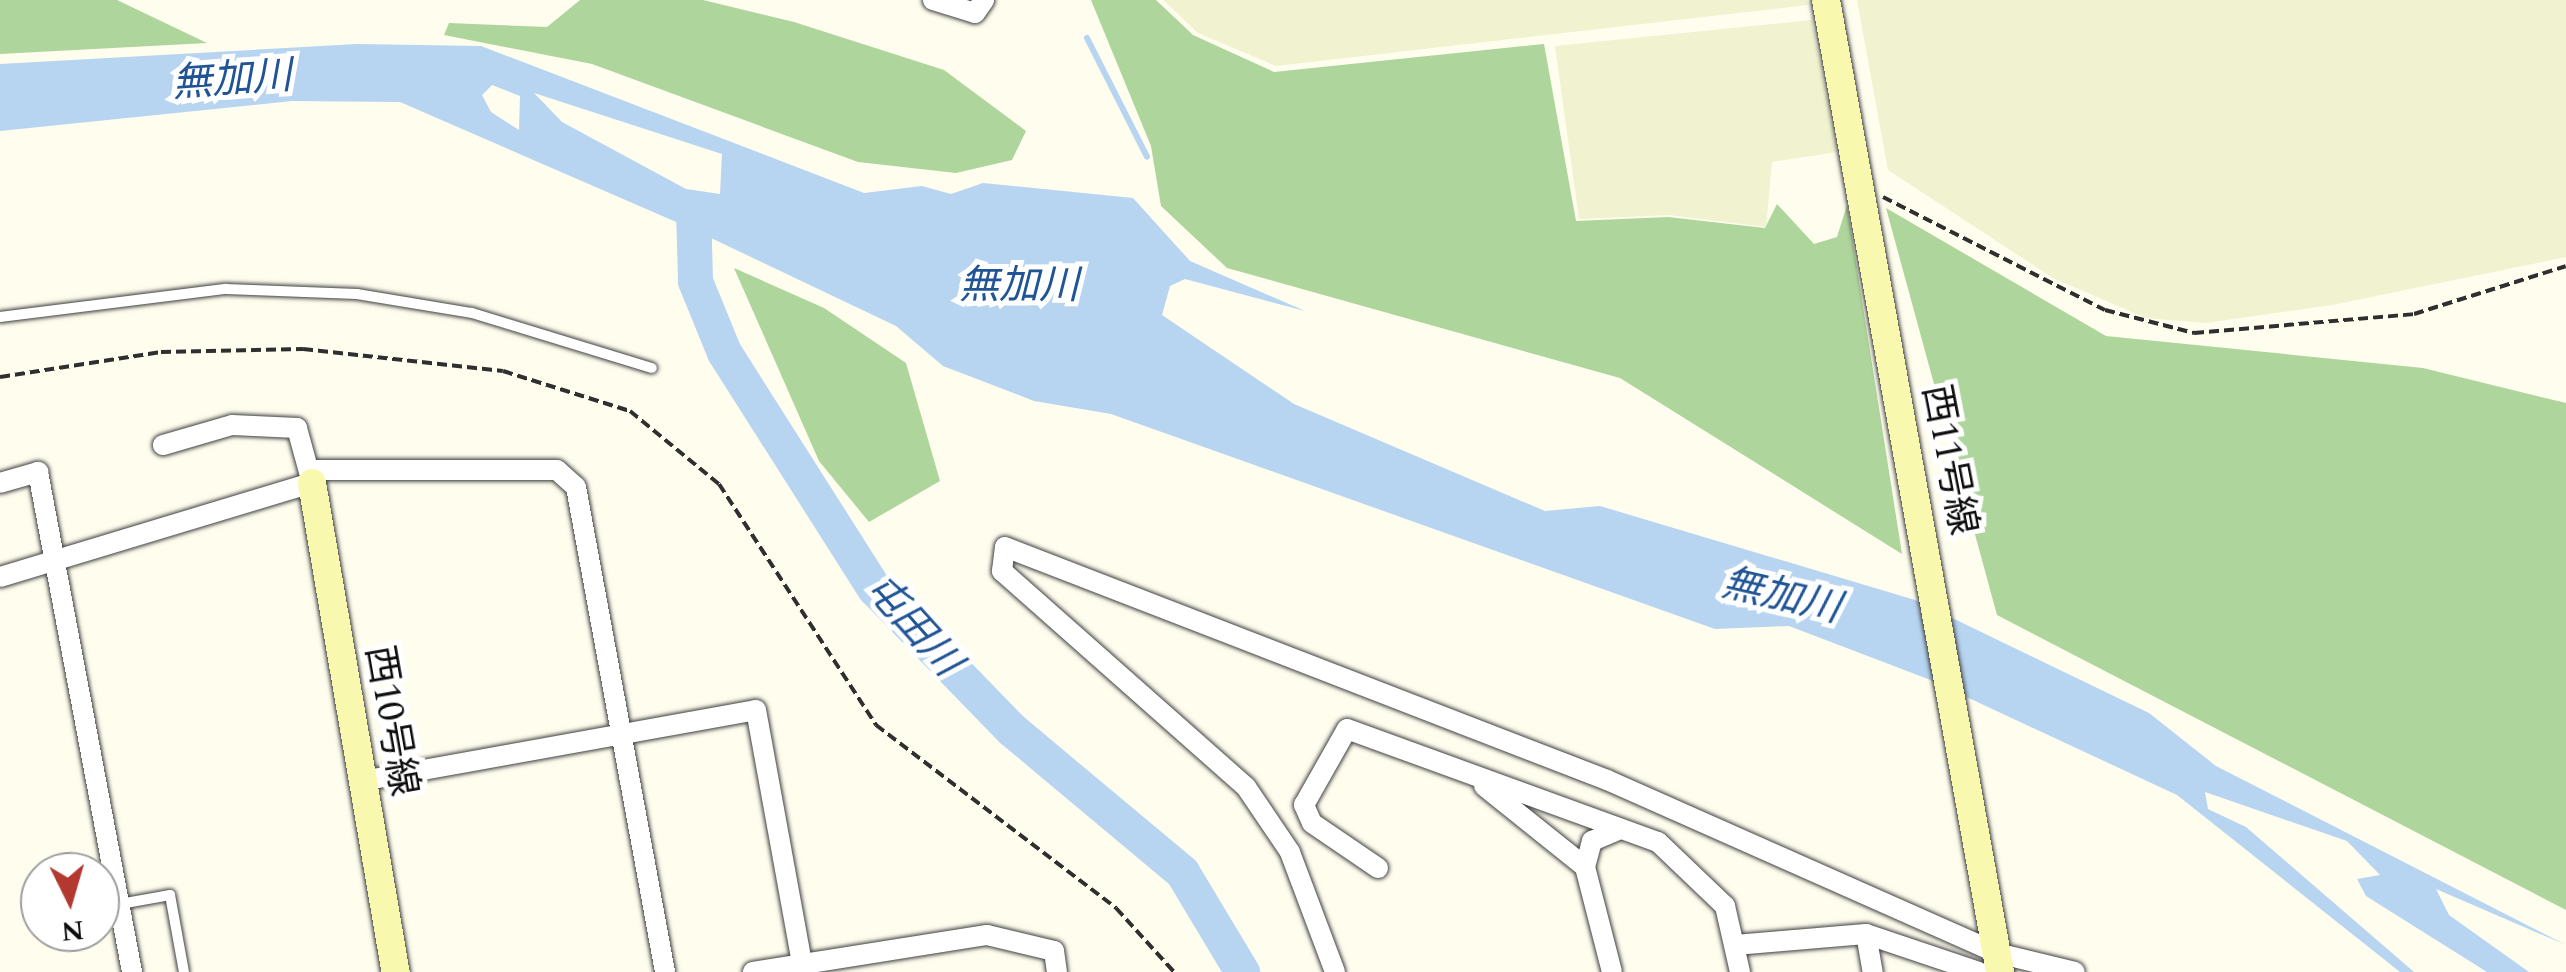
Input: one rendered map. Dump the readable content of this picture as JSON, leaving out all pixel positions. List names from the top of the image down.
{
  "streets": {
    "street": ["西11号線", "西10号線"]
  },
  "water": ["無加川", "屯田川"],
  "north": "bottom"
}
